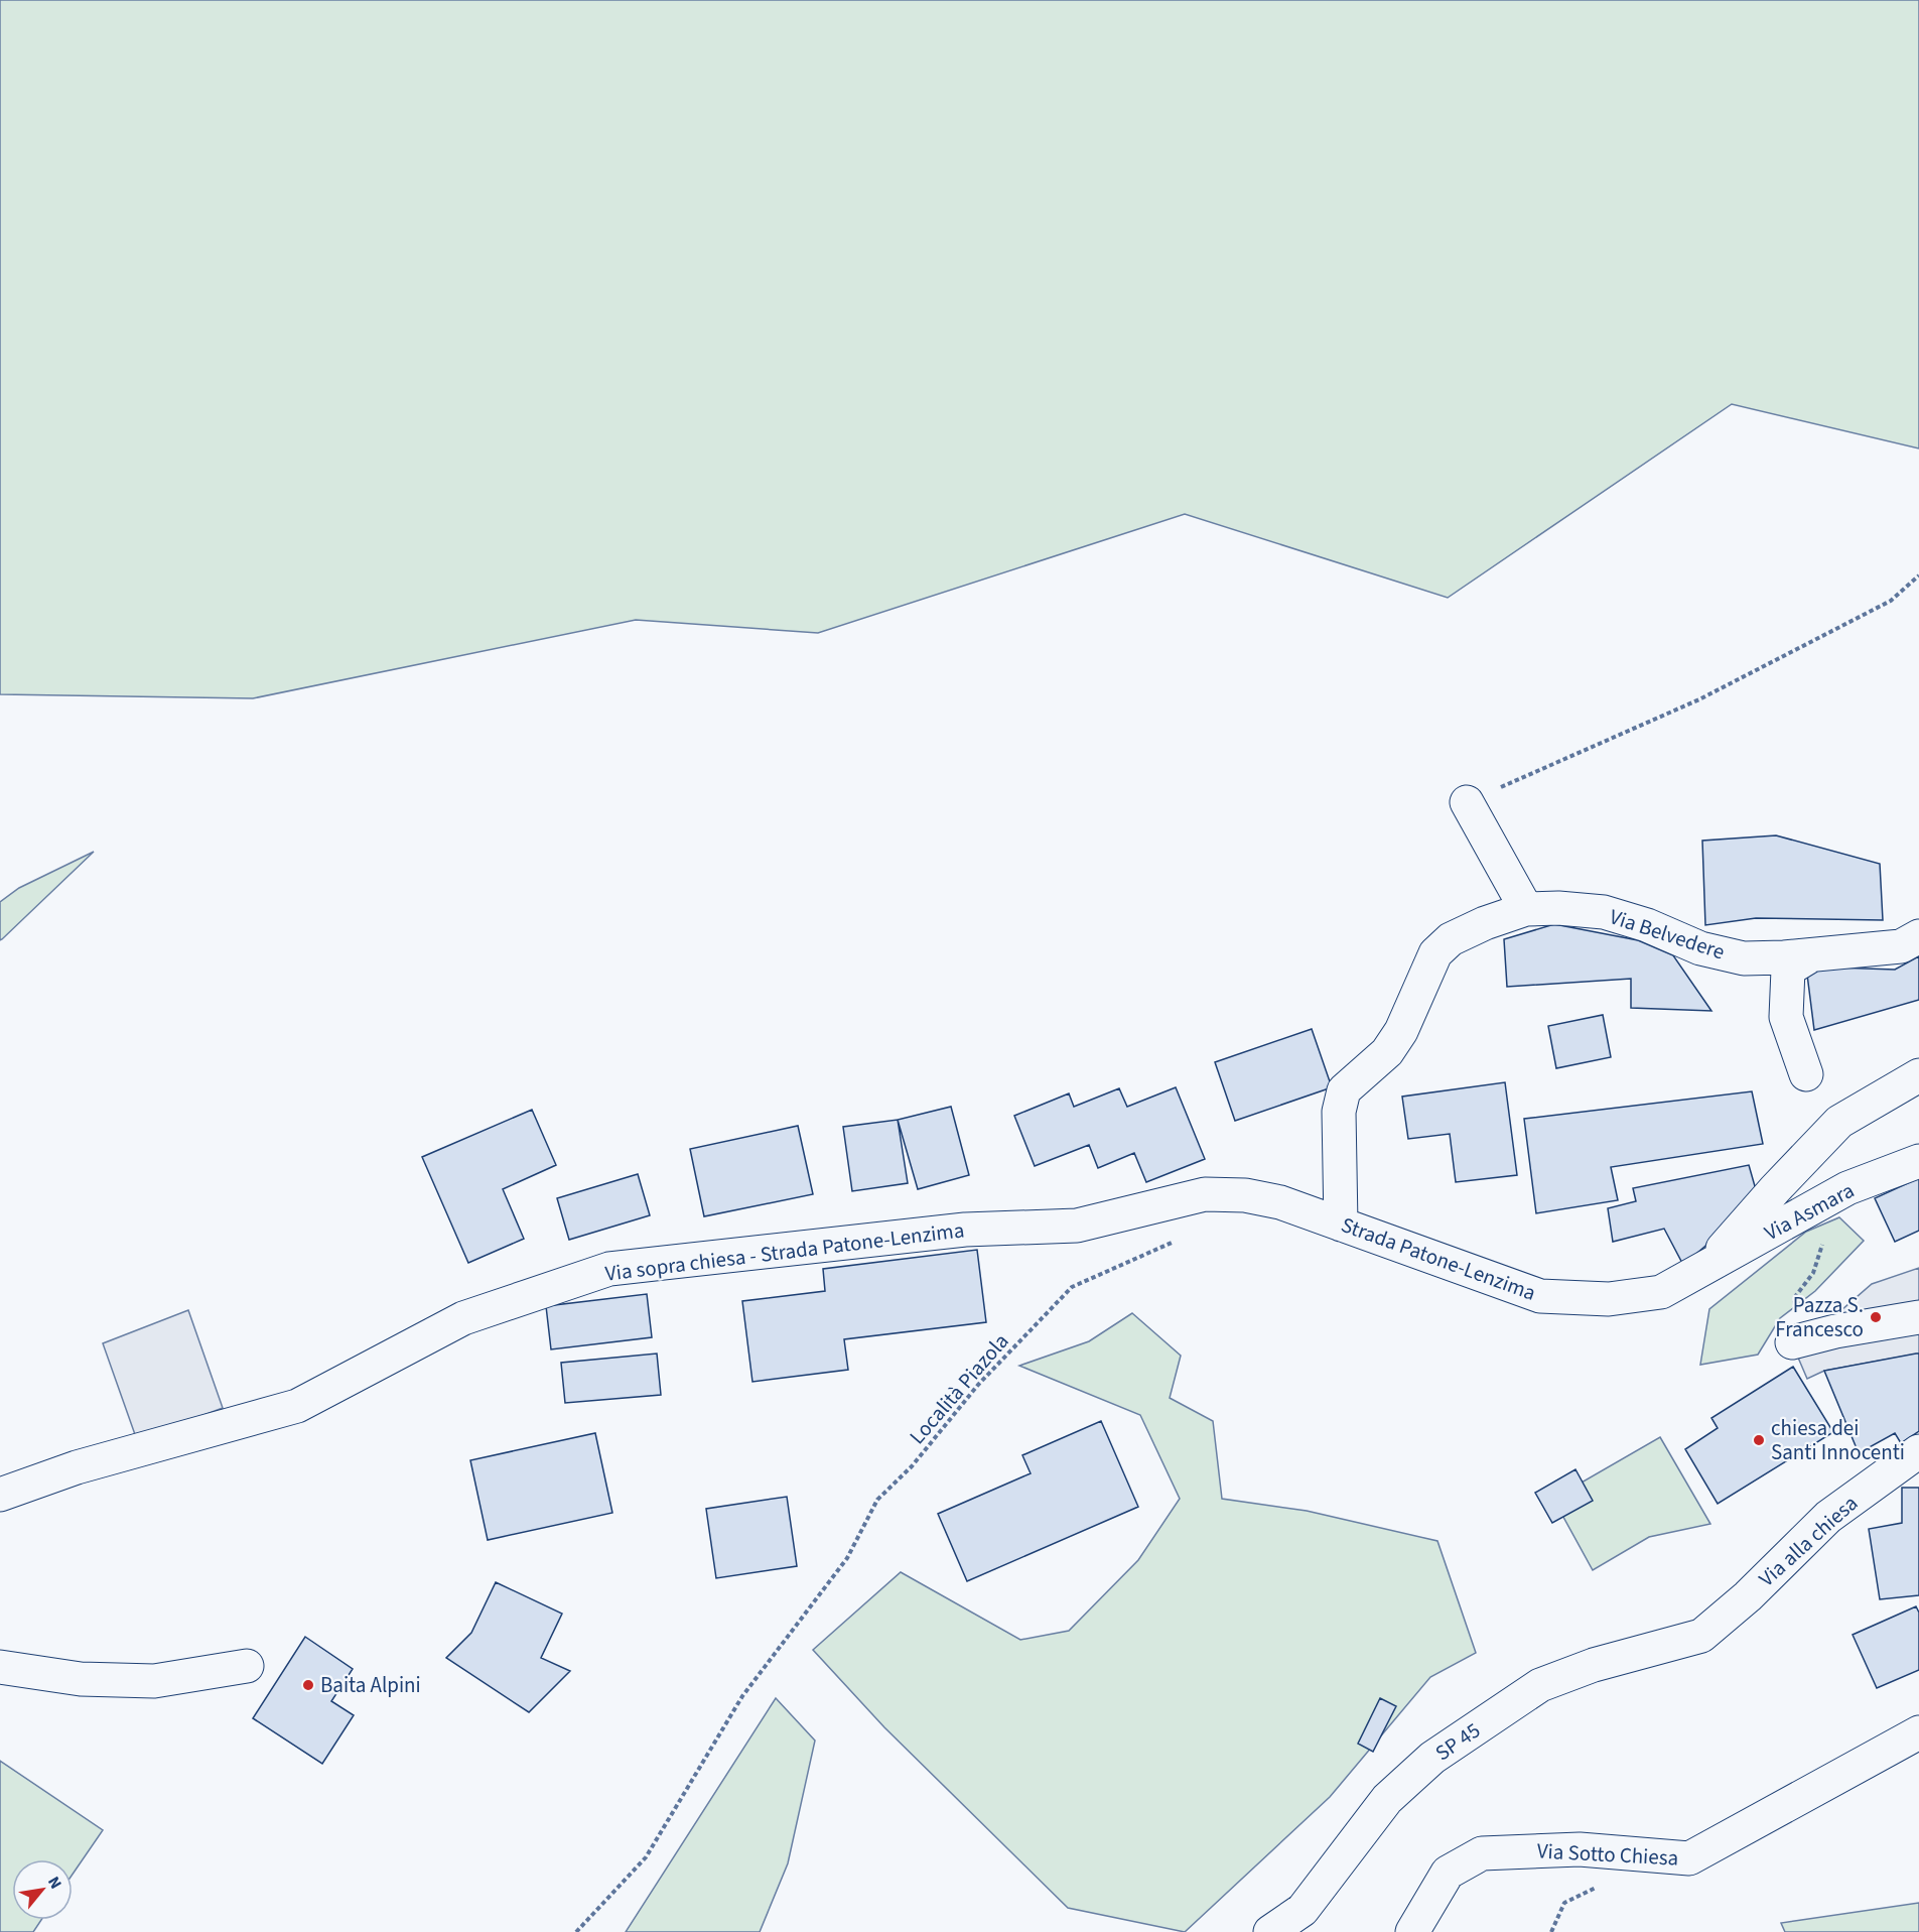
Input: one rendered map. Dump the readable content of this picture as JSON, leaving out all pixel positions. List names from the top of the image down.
{
  "streets": {
    "street": [
      "Via Belvedere",
      "Via Asmara",
      "Via sopra chiesa - Strada Patone-Lenzima",
      "Strada Patone-Lenzima",
      "Via alla chiesa",
      "SP 45",
      "Via Sotto Chiesa"
    ],
    "path": ["Località Piazola"]
  },
  "crossings": [
    ["Via Belvedere", "Strada Patone-Lenzima"],
    ["Via Asmara", "Strada Patone-Lenzima"],
    ["Via sopra chiesa - Strada Patone-Lenzima", "Strada Patone-Lenzima"],
    ["Via alla chiesa", "SP 45"]
  ],
  "places": ["Pazza S. Francesco", "chiesa dei Santi Innocenti", "Baita Alpini"],
  "north": "top right"
}
